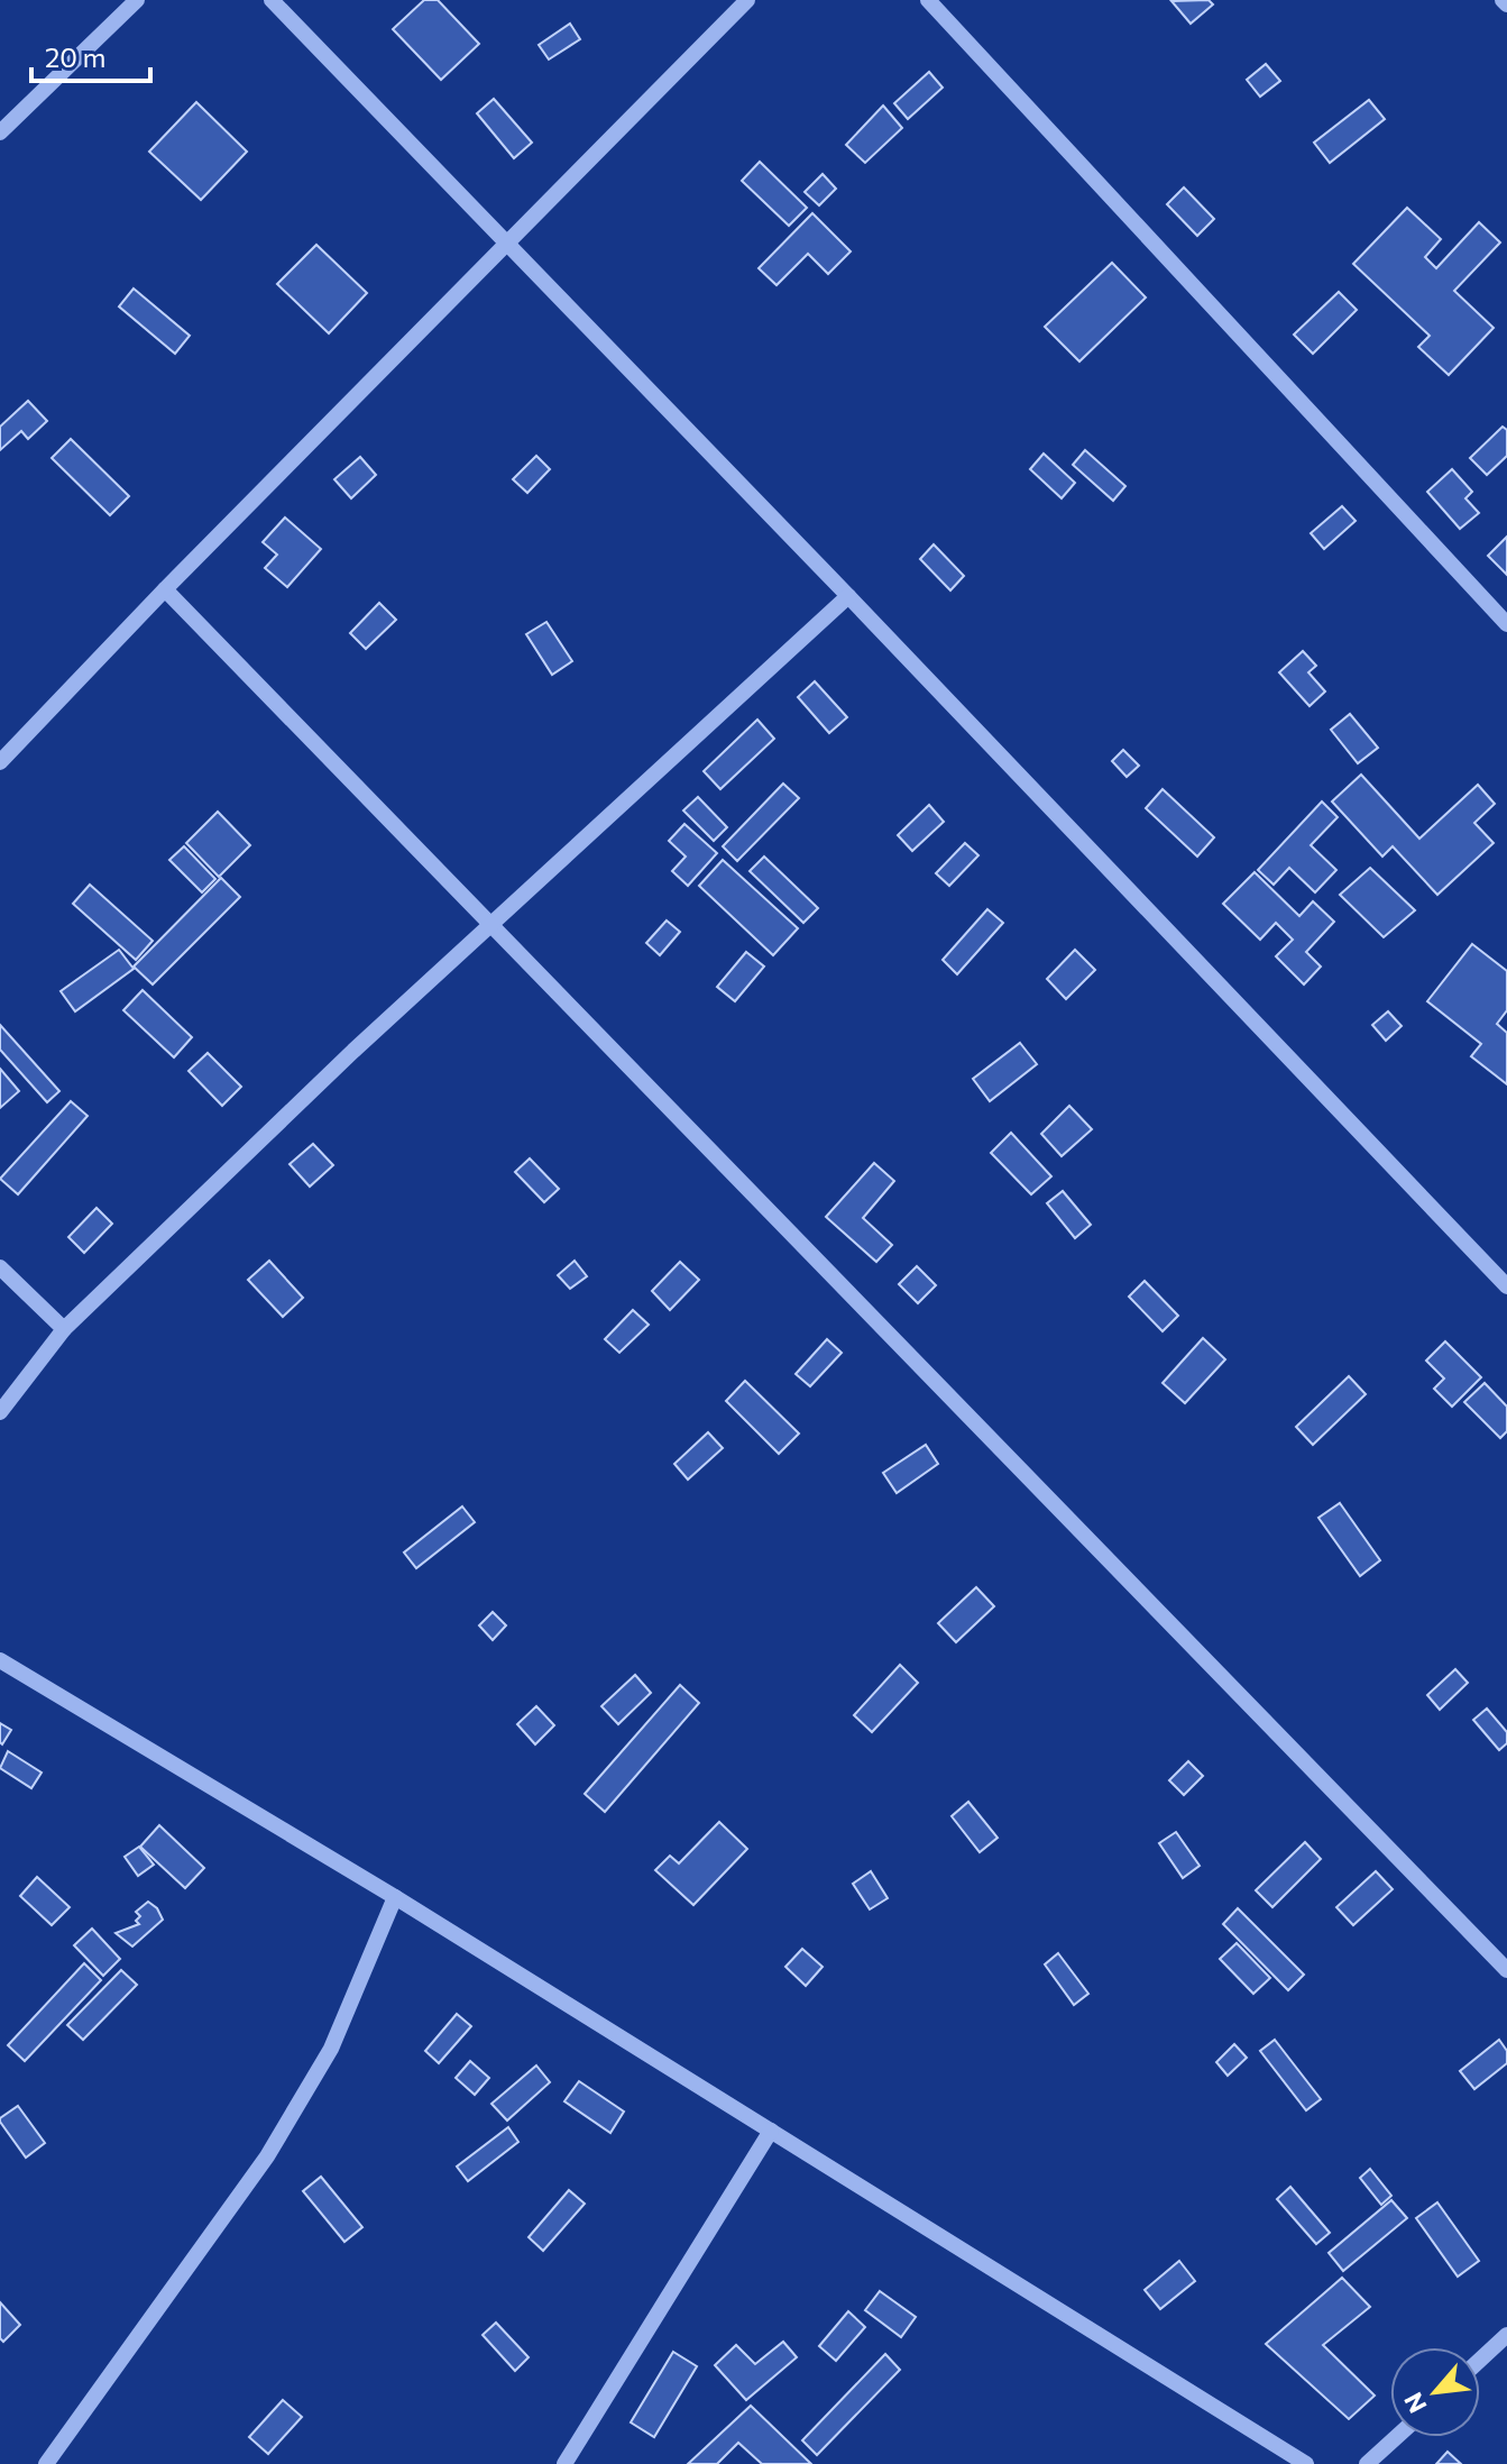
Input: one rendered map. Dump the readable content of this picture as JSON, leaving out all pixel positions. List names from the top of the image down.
{
  "scale_bar": "20 m",
  "north": "bottom left"
}
